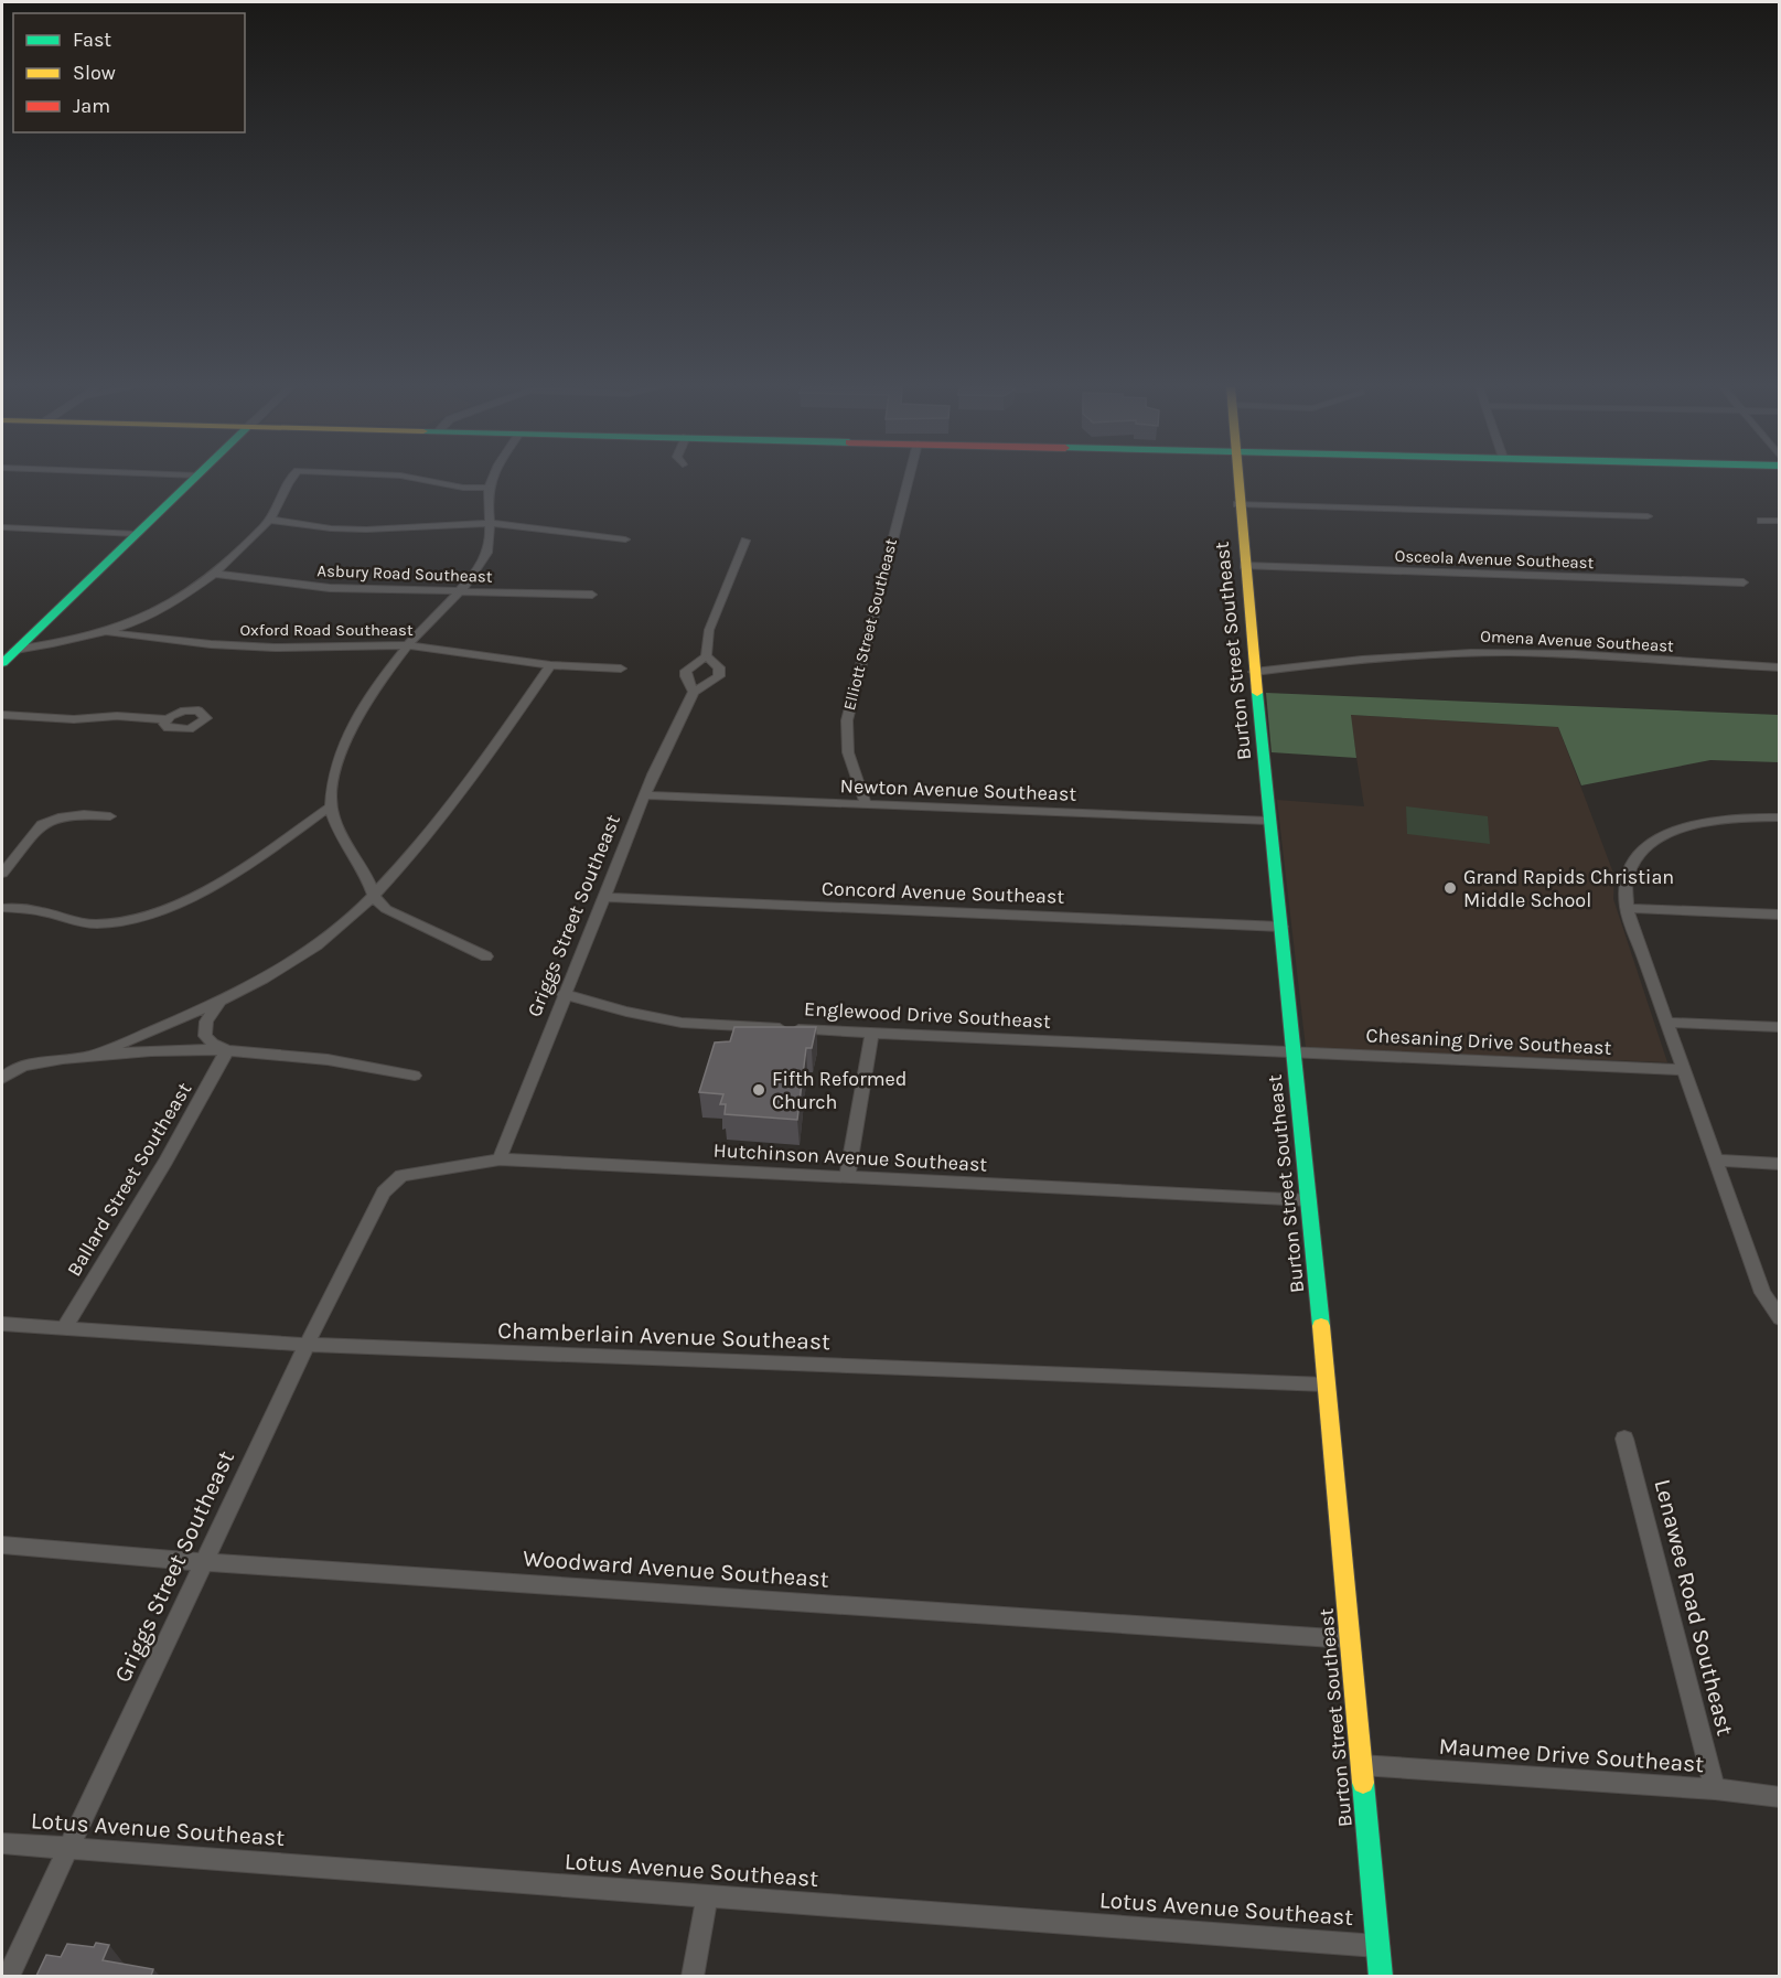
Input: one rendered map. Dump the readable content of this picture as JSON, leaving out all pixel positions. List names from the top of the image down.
{
  "streets": {
    "main road": ["Burton Street Southeast"],
    "street": [
      "Osceola Avenue Southeast",
      "Asbury Road Southeast",
      "Elliott Street Southeast",
      "Oxford Road Southeast",
      "Omena Avenue Southeast",
      "Newton Avenue Southeast",
      "Concord Avenue Southeast",
      "Griggs Street Southeast",
      "Englewood Drive Southeast",
      "Chesaning Drive Southeast",
      "Hutchinson Avenue Southeast",
      "Ballard Street Southeast",
      "Chamberlain Avenue Southeast",
      "Woodward Avenue Southeast",
      "Lenawee Road Southeast",
      "Maumee Drive Southeast",
      "Lotus Avenue Southeast"
    ]
  },
  "crossings": [
    ["Osceola Avenue Southeast", "Burton Street Southeast"],
    ["Elliott Street Southeast", "Newton Avenue Southeast"],
    ["Omena Avenue Southeast", "Burton Street Southeast"],
    ["Burton Street Southeast", "Newton Avenue Southeast"],
    ["Burton Street Southeast", "Concord Avenue Southeast"],
    ["Burton Street Southeast", "Englewood Drive Southeast"],
    ["Burton Street Southeast", "Chesaning Drive Southeast"],
    ["Burton Street Southeast", "Hutchinson Avenue Southeast"],
    ["Burton Street Southeast", "Chamberlain Avenue Southeast"],
    ["Burton Street Southeast", "Woodward Avenue Southeast"],
    ["Burton Street Southeast", "Maumee Drive Southeast"],
    ["Burton Street Southeast", "Lotus Avenue Southeast"],
    ["Newton Avenue Southeast", "Griggs Street Southeast"],
    ["Concord Avenue Southeast", "Griggs Street Southeast"],
    ["Griggs Street Southeast", "Englewood Drive Southeast"],
    ["Griggs Street Southeast", "Hutchinson Avenue Southeast"],
    ["Griggs Street Southeast", "Chamberlain Avenue Southeast"],
    ["Griggs Street Southeast", "Woodward Avenue Southeast"],
    ["Griggs Street Southeast", "Lotus Avenue Southeast"],
    ["Englewood Drive Southeast", "Chesaning Drive Southeast"],
    ["Ballard Street Southeast", "Chamberlain Avenue Southeast"],
    ["Lenawee Road Southeast", "Maumee Drive Southeast"]
  ],
  "places": ["Grand Rapids Christian Middle School", "Fifth Reformed Church"],
  "legend": ["Fast", "Slow", "Jam"]
}
